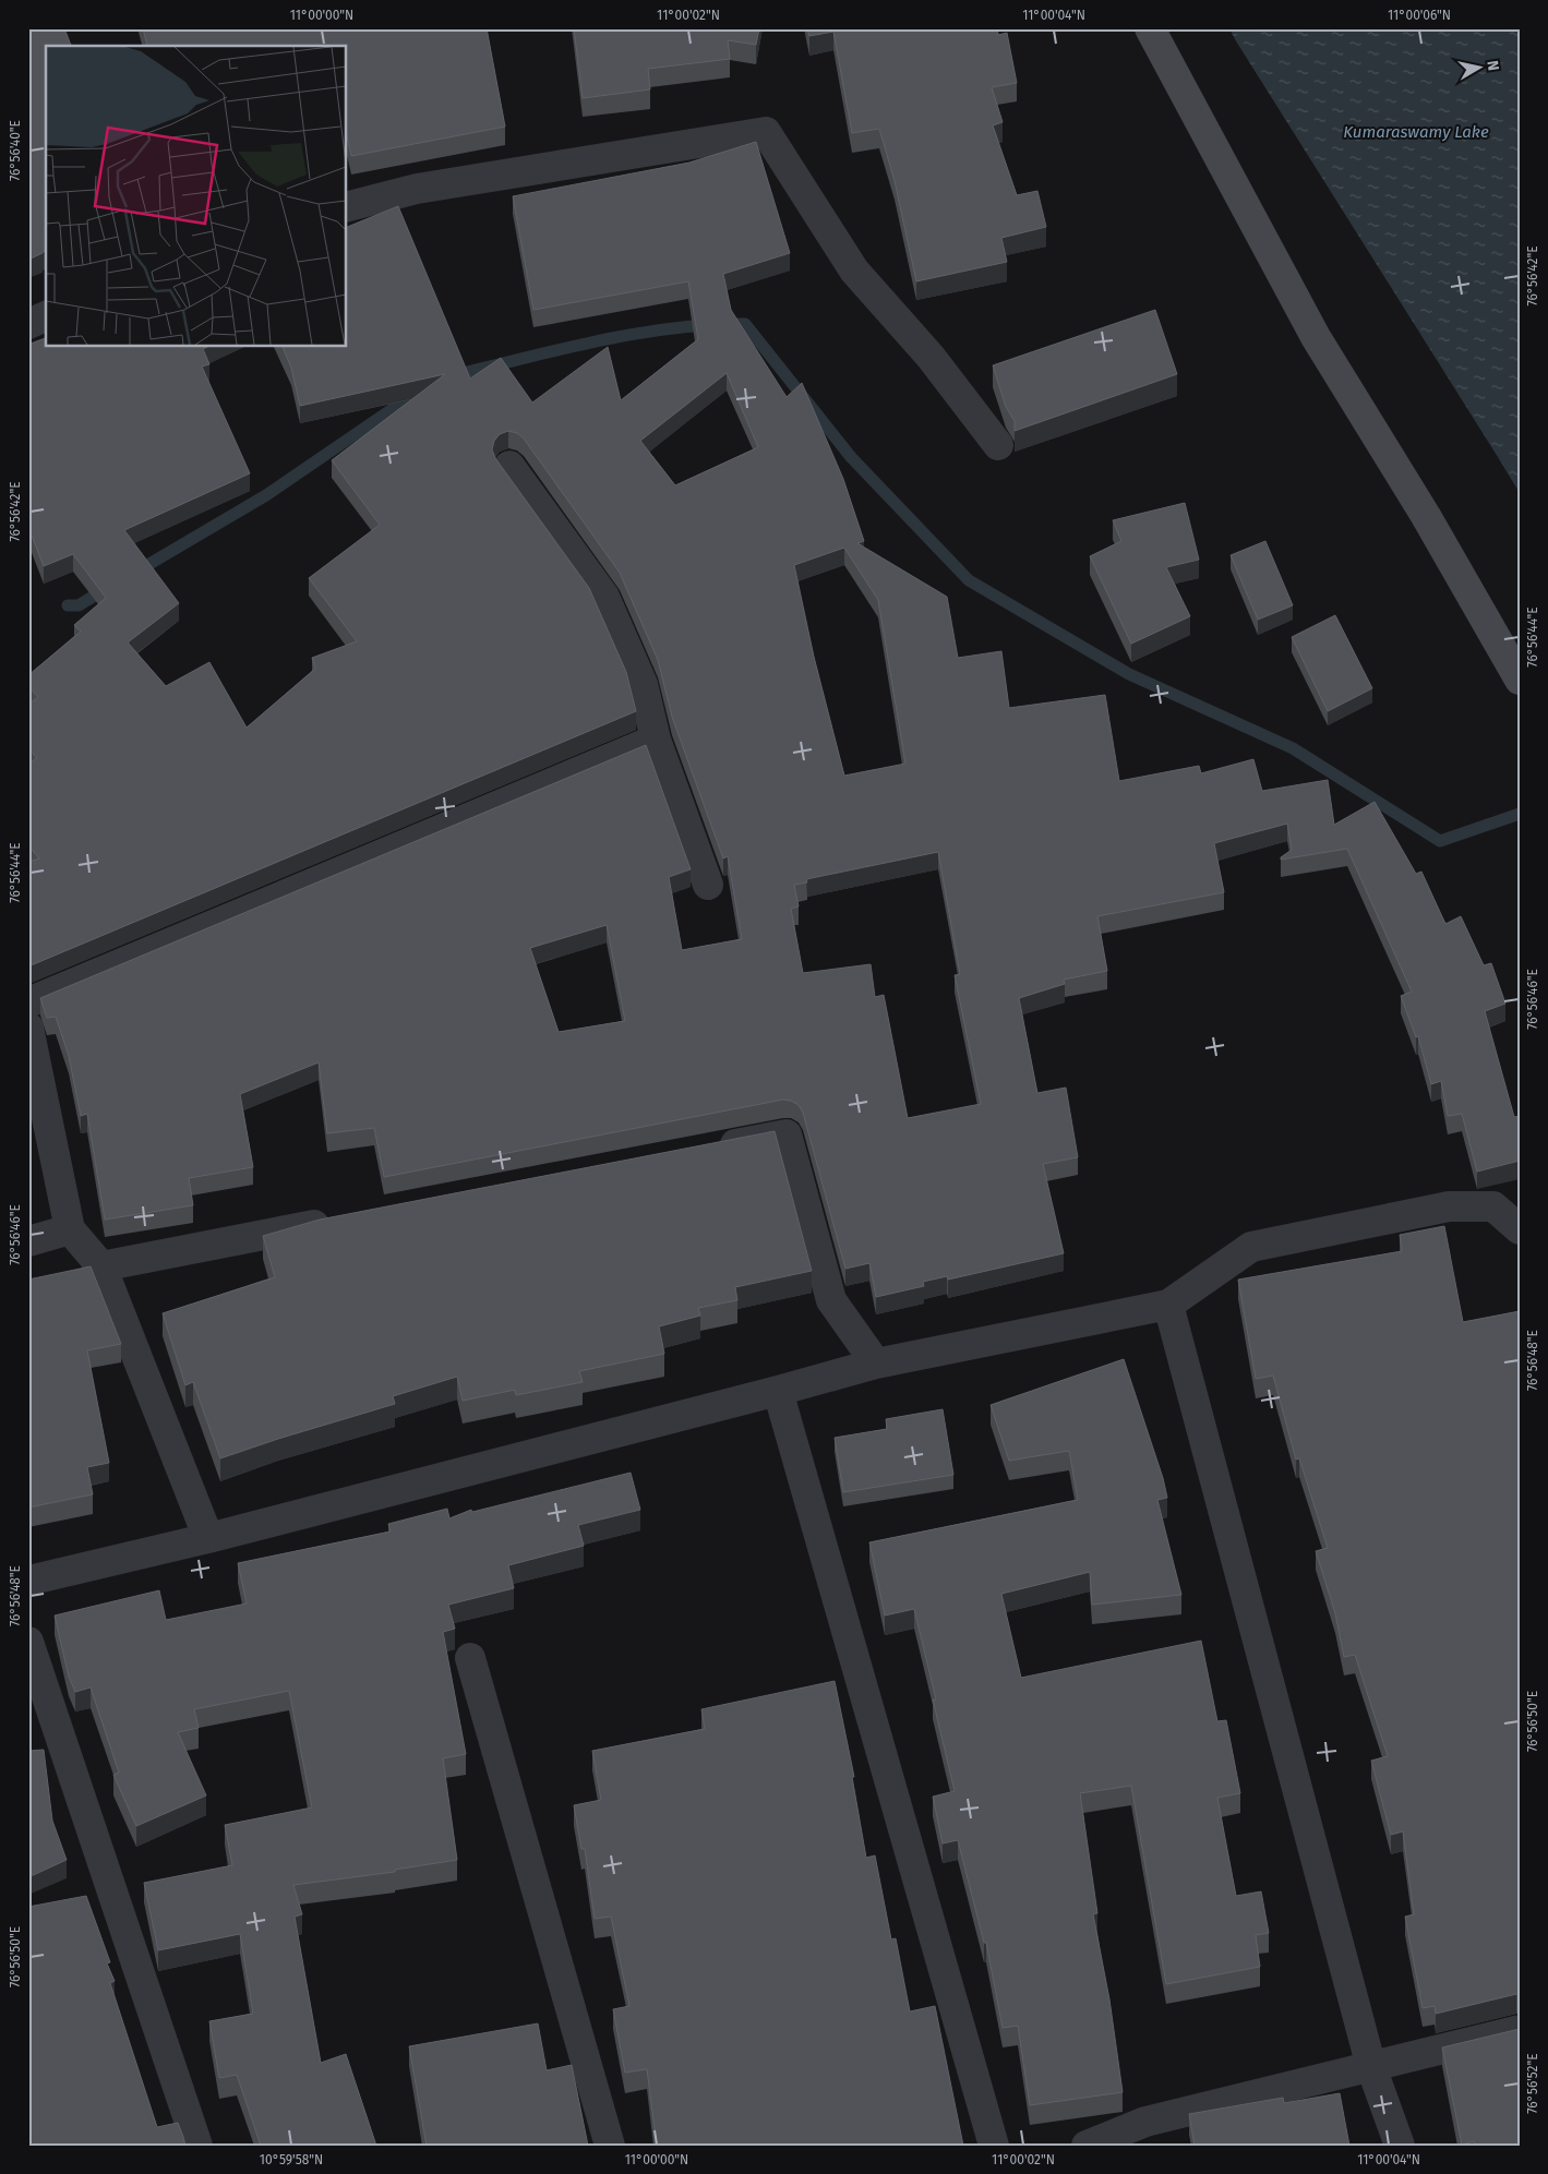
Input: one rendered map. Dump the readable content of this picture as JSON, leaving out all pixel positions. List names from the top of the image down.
{
  "water": ["Kumaraswamy Lake"],
  "north": "right",
  "coordinates": [
    "11°00'00\"N",
    "11°00'02\"N",
    "11°00'04\"N",
    "11°00'06\"N",
    "76°56'40\"E",
    "76°56'42\"E",
    "76°56'44\"E",
    "76°56'46\"E",
    "76°56'48\"E",
    "76°56'50\"E",
    "76°56'52\"E",
    "10°59'58\"N"
  ]
}
